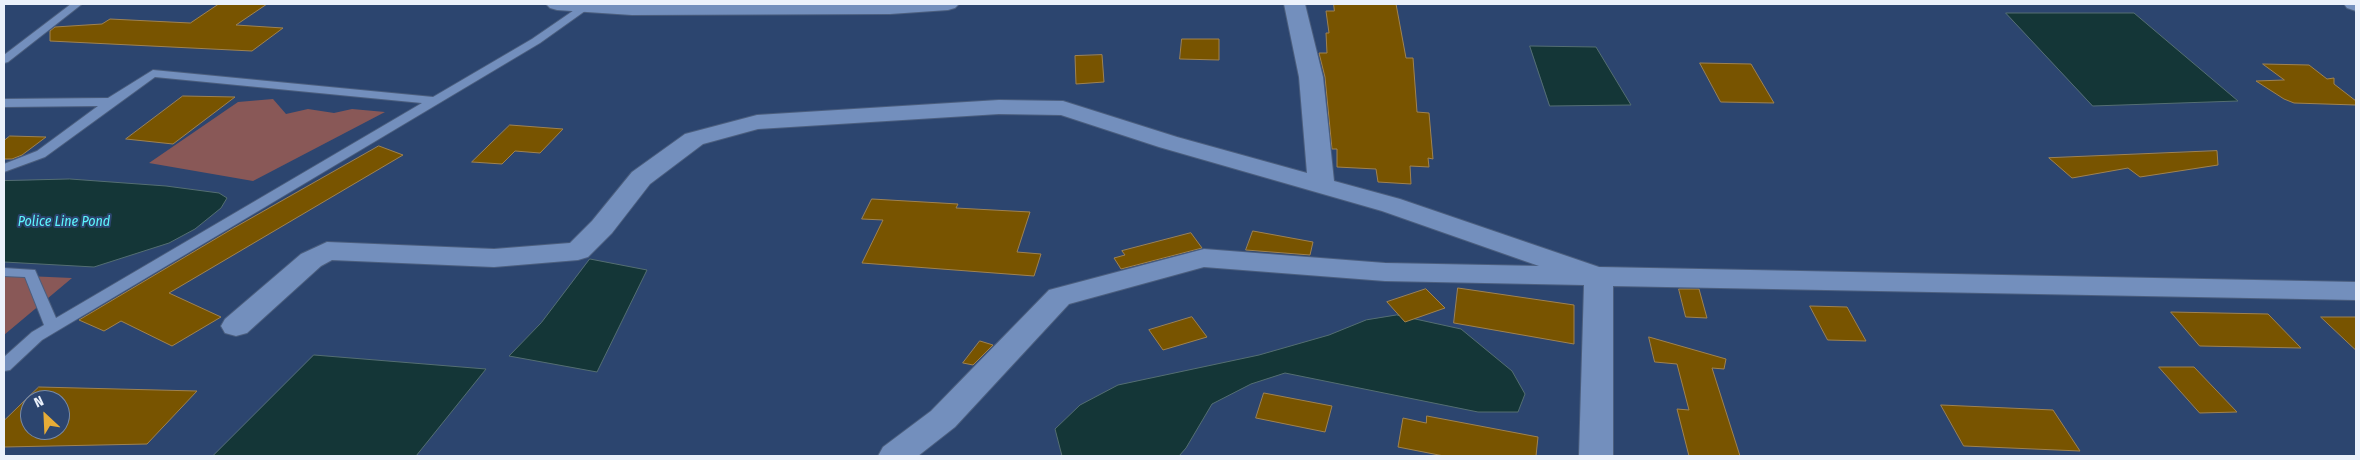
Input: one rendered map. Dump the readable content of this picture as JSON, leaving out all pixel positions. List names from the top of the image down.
{
  "water": ["Police Line Pond"],
  "north": "top left"
}
